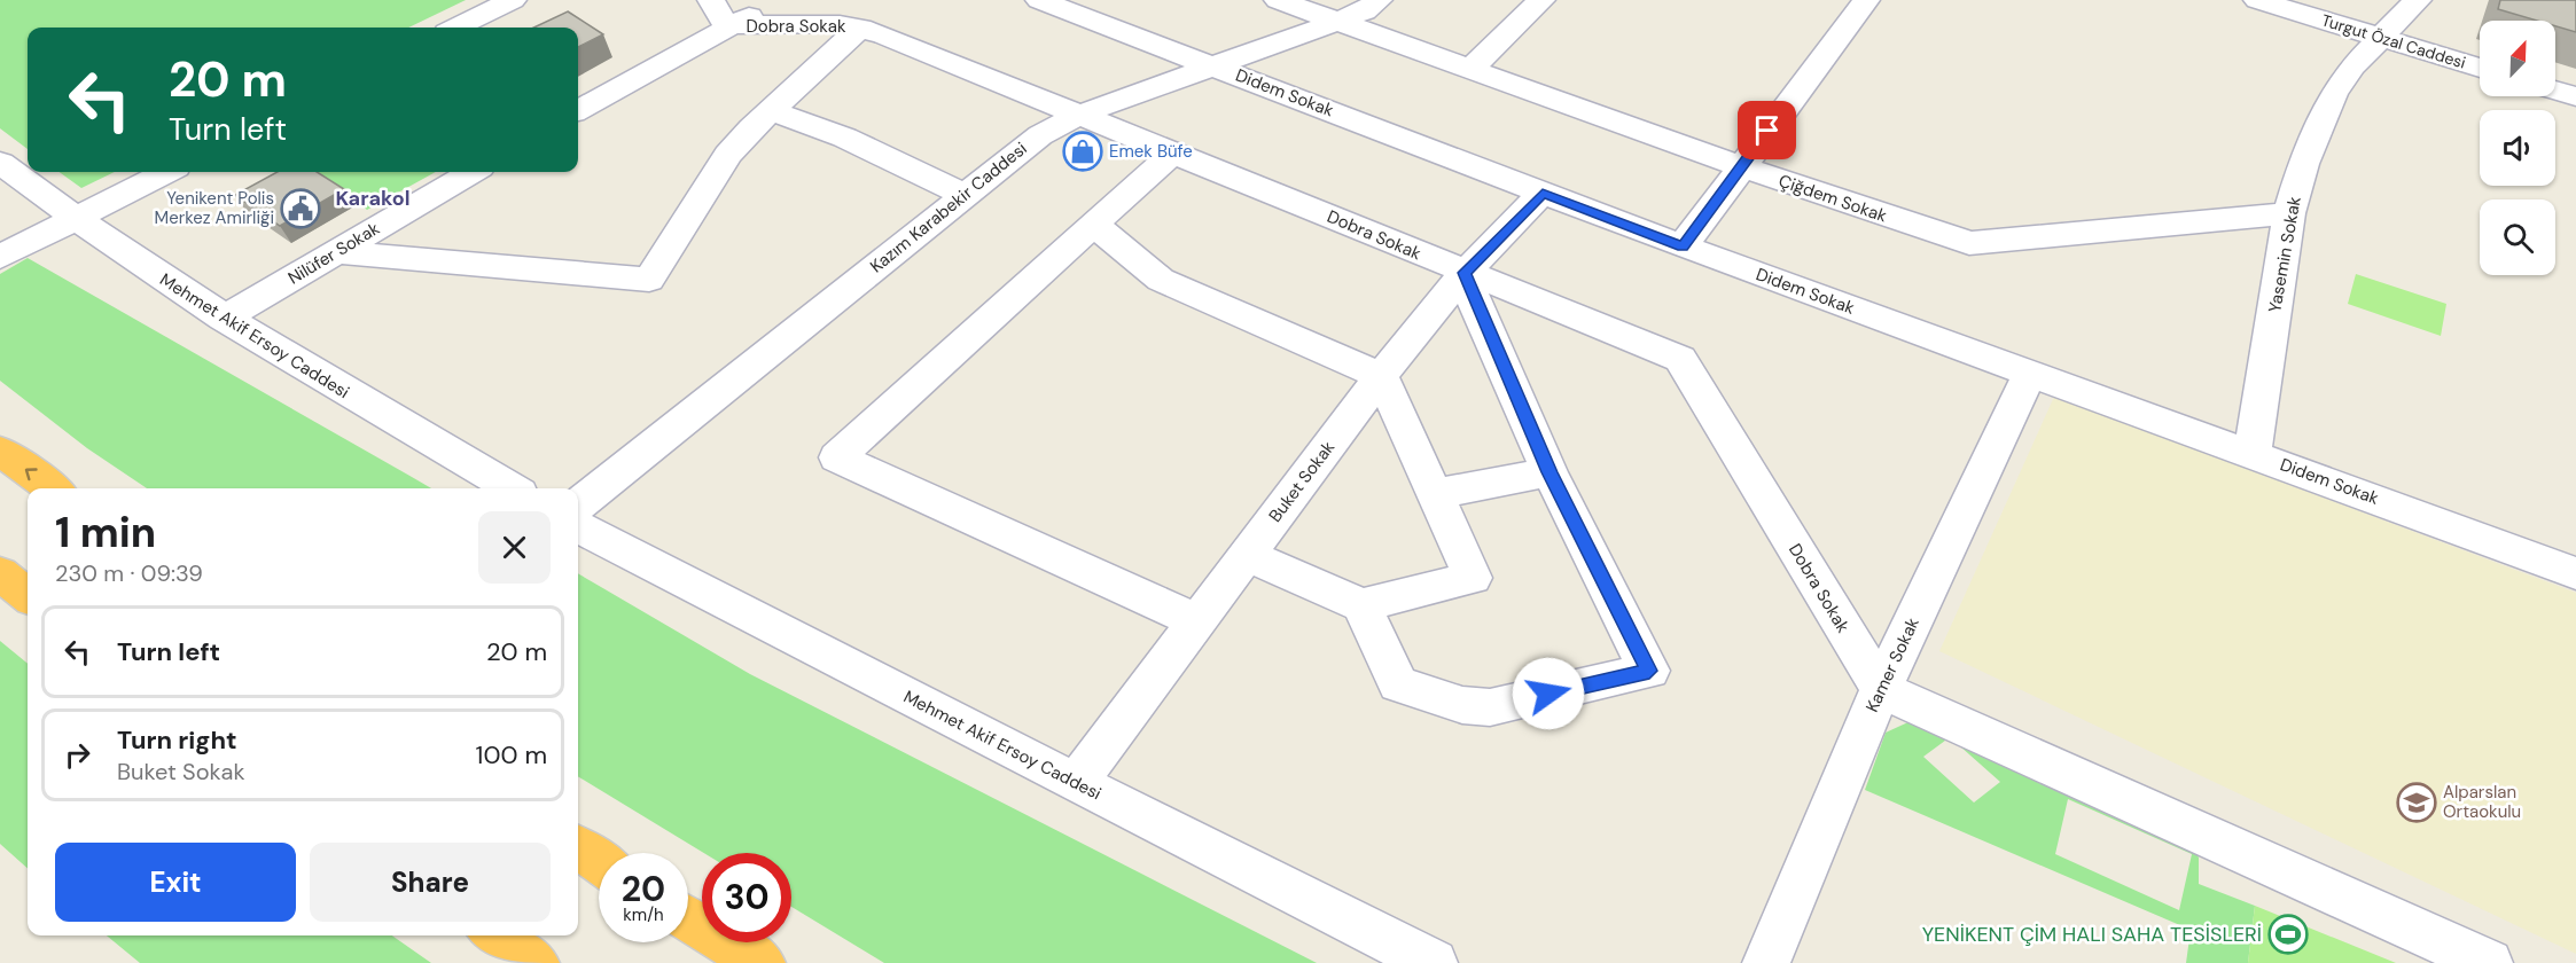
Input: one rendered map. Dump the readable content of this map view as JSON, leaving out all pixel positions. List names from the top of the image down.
{
  "streets": {
    "street": [
      "Dobra Sokak",
      "Turgut Özal Caddesi",
      "Didem Sokak",
      "Çiğdem Sokak",
      "Kazım Karabekir Caddesi",
      "Nilüfer Sokak",
      "Yasemin Sokak",
      "Mehmet Akif Ersoy Caddesi",
      "Buket Sokak",
      "Kamer Sokak"
    ]
  },
  "crossings": [
    ["Dobra Sokak", "Kazım Karabekir Caddesi"],
    ["Dobra Sokak", "Buket Sokak"],
    ["Dobra Sokak", "Kamer Sokak"],
    ["Turgut Özal Caddesi", "Yasemin Sokak"],
    ["Didem Sokak", "Kazım Karabekir Caddesi"],
    ["Didem Sokak", "Yasemin Sokak"],
    ["Didem Sokak", "Buket Sokak"],
    ["Didem Sokak", "Kamer Sokak"],
    ["Çiğdem Sokak", "Kazım Karabekir Caddesi"],
    ["Çiğdem Sokak", "Yasemin Sokak"],
    ["Nilüfer Sokak", "Mehmet Akif Ersoy Caddesi"],
    ["Mehmet Akif Ersoy Caddesi", "Buket Sokak"]
  ],
  "districts": ["Karakol"],
  "places": {
    "shop": ["Emek Büfe"],
    "public building": ["Yenikent Polis Merkez Amirliği"],
    "school or university": ["Alparslan Ortaokulu"],
    "sports": ["YENİKENT ÇİM HALI SAHA TESİSLERİ"]
  },
  "north": "top right",
  "page": {
    "turn": ["20 m", "Turn left"],
    "heading": ["1 min", "230 m · 09:39"],
    "list": [
      {
        "name": "Turn left",
        "value": "20 m"
      },
      {
        "name": "Turn right",
        "note": "Buket Sokak",
        "value": "100 m"
      }
    ],
    "buttons": ["Exit", "Share"],
    "speed": "20 km/h",
    "limit": "30"
  }
}
